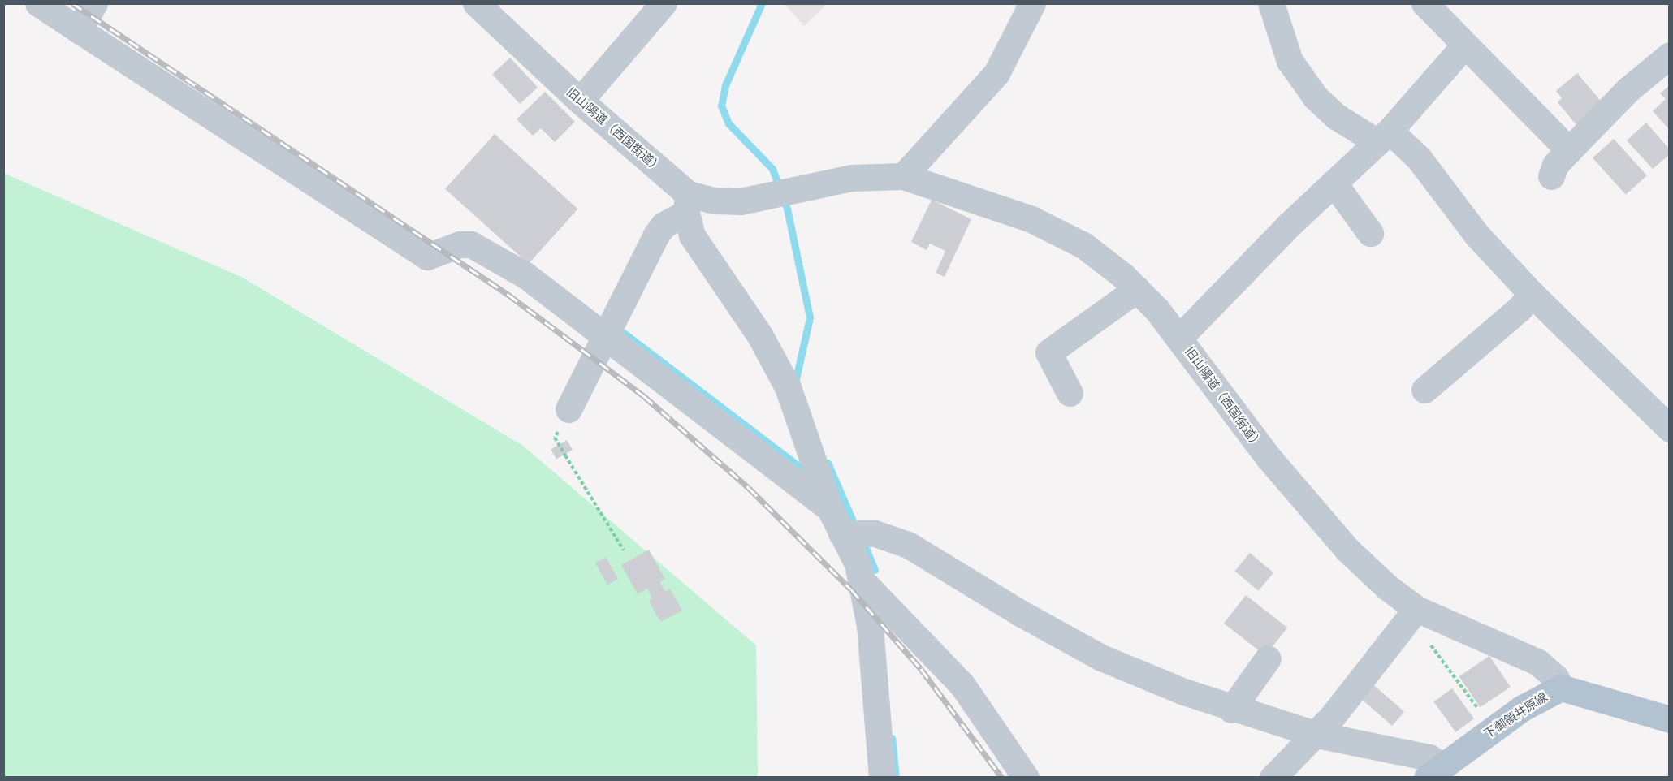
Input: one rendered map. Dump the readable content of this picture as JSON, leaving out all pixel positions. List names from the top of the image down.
{
  "streets": {
    "main road": ["下御領井原線"],
    "street": ["旧山陽道（西国街道）"]
  },
  "crossings": [
    ["旧山陽道（西国街道）", "下御領井原線"]
  ]
}
